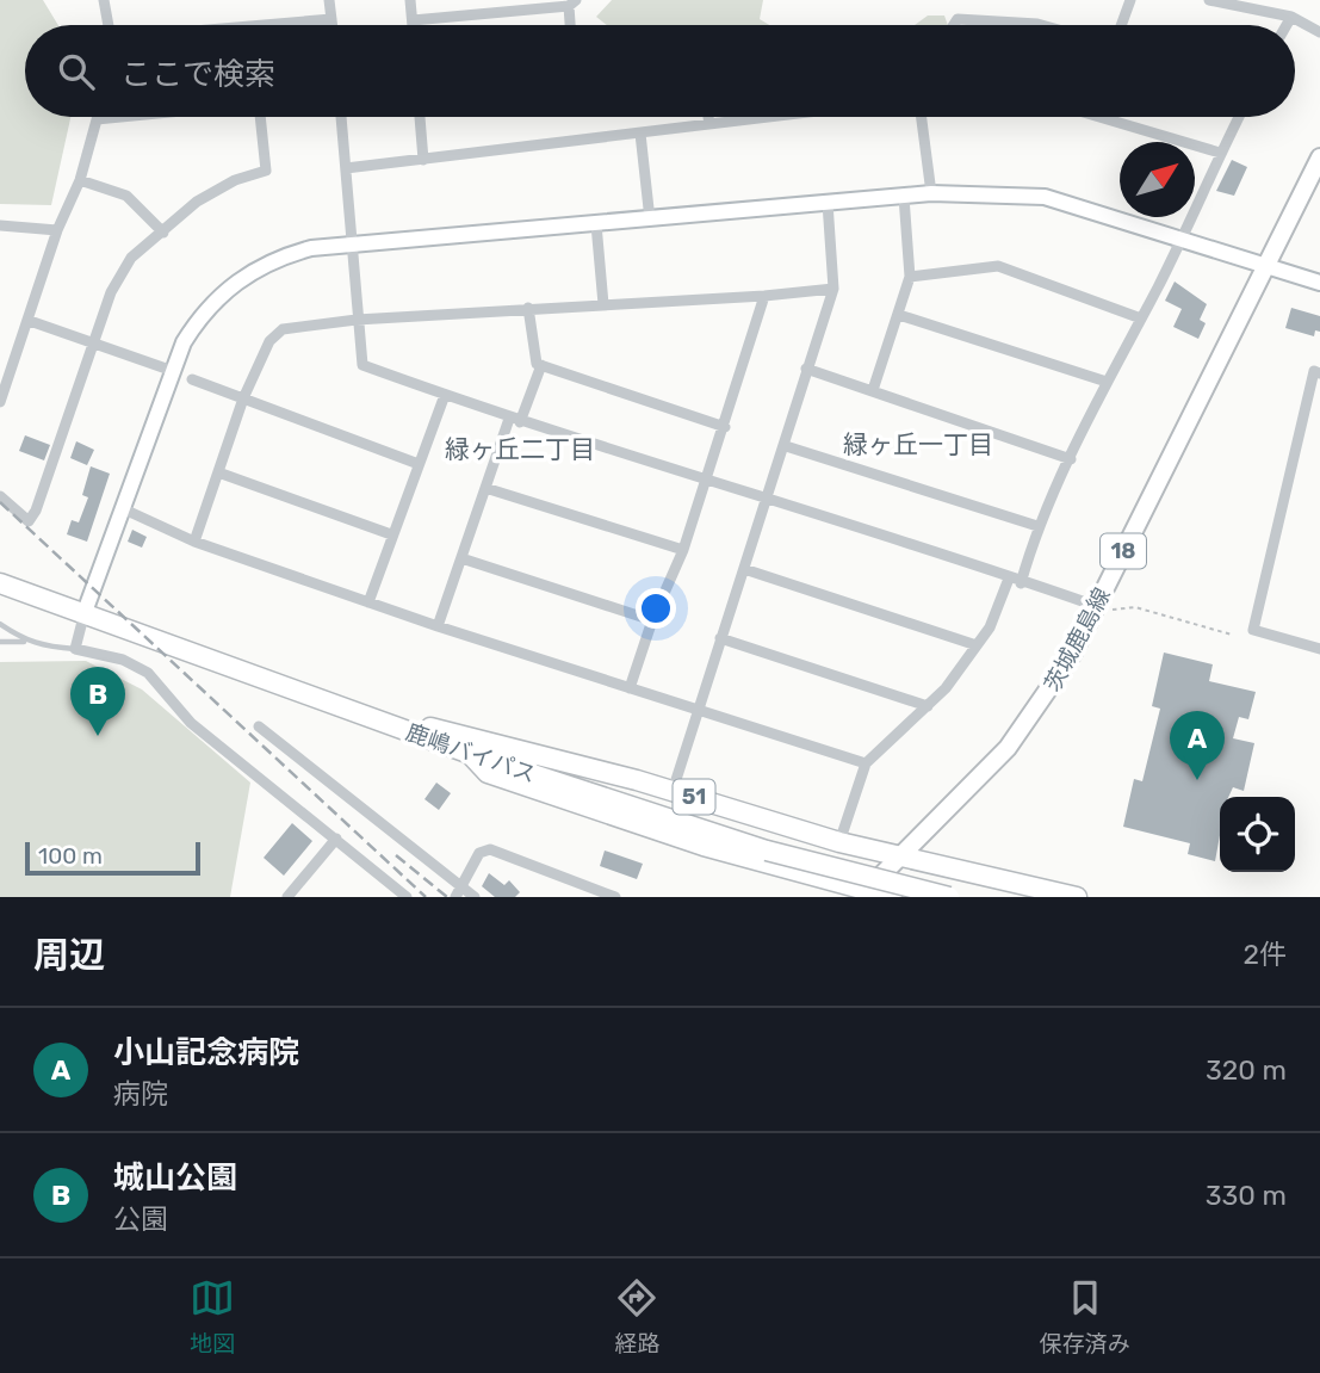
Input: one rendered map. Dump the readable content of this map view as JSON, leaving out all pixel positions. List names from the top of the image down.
{
  "streets": {
    "highway": ["鹿嶋バイパス", "51"],
    "main road": ["18", "茨城鹿島線"]
  },
  "crossings": [
    ["茨城鹿島線", "51"],
    ["鹿嶋バイパス", "51"]
  ],
  "districts": ["緑ヶ丘一丁目", "緑ヶ丘二丁目"],
  "scale_bar": "100 m",
  "north": "top right",
  "page": {
    "search": "ここで検索",
    "pins": ["B", "A"],
    "scale": "100 m",
    "heading": ["周辺", "2件"],
    "list": [
      {
        "mark": "A",
        "name": "小山記念病院",
        "note": "病院",
        "value": "320 m"
      },
      {
        "mark": "B",
        "name": "城山公園",
        "note": "公園",
        "value": "330 m"
      }
    ],
    "nav": ["地図", "経路", "保存済み"]
  }
}
